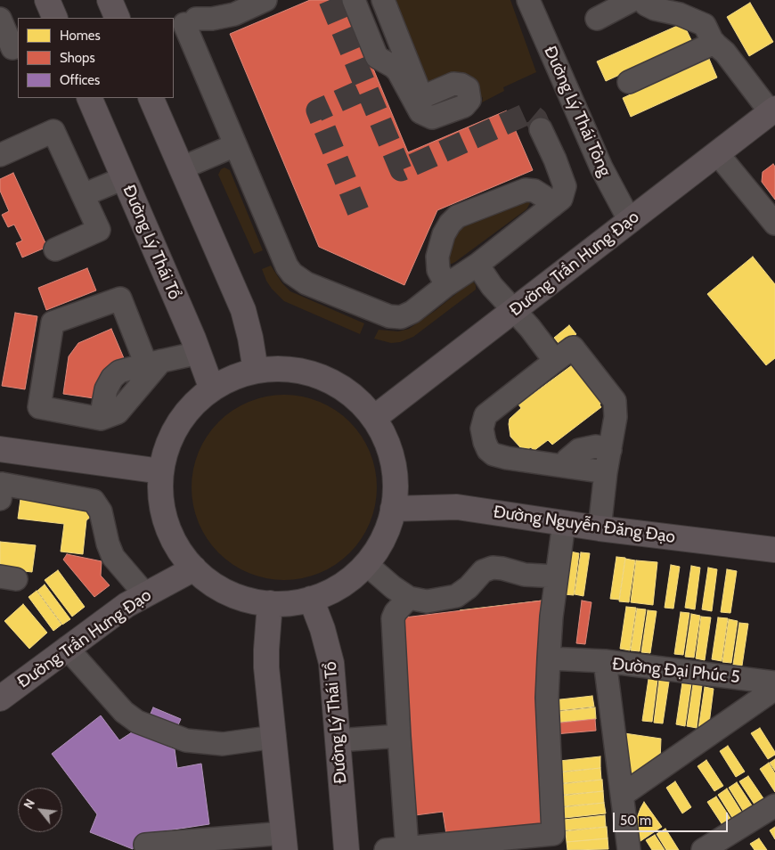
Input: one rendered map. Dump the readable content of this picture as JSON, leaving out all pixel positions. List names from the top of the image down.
{
  "streets": {
    "main road": ["Đường Lý Thái Tổ", "Đường Trần Hưng Đạo", "Đường Nguyễn Đăng Đạo"],
    "street": ["Đường Lý Thái Tông", "Đường Đại Phúc 5"]
  },
  "crossings": [
    ["Đường Lý Thái Tông", "Đường Trần Hưng Đạo"]
  ],
  "legend": ["Homes", "Shops", "Offices"],
  "scale_bar": "50 m",
  "north": "top left"
}
